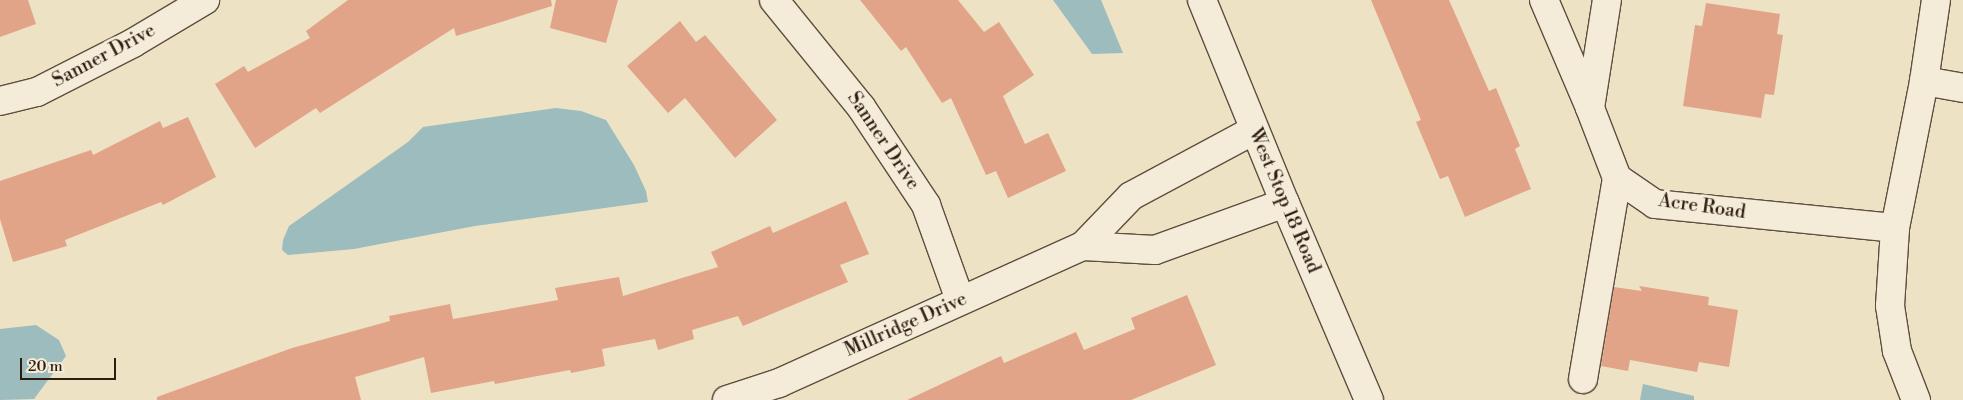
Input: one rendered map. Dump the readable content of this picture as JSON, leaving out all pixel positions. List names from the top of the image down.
{
  "streets": {
    "street": [
      "Sanner Drive",
      "West Stop 18 Road",
      "Acre Road",
      "Millridge Drive"
    ]
  },
  "crossings": [
    ["Sanner Drive", "Millridge Drive"],
    ["West Stop 18 Road", "Millridge Drive"]
  ],
  "scale_bar": "20 m"
}
